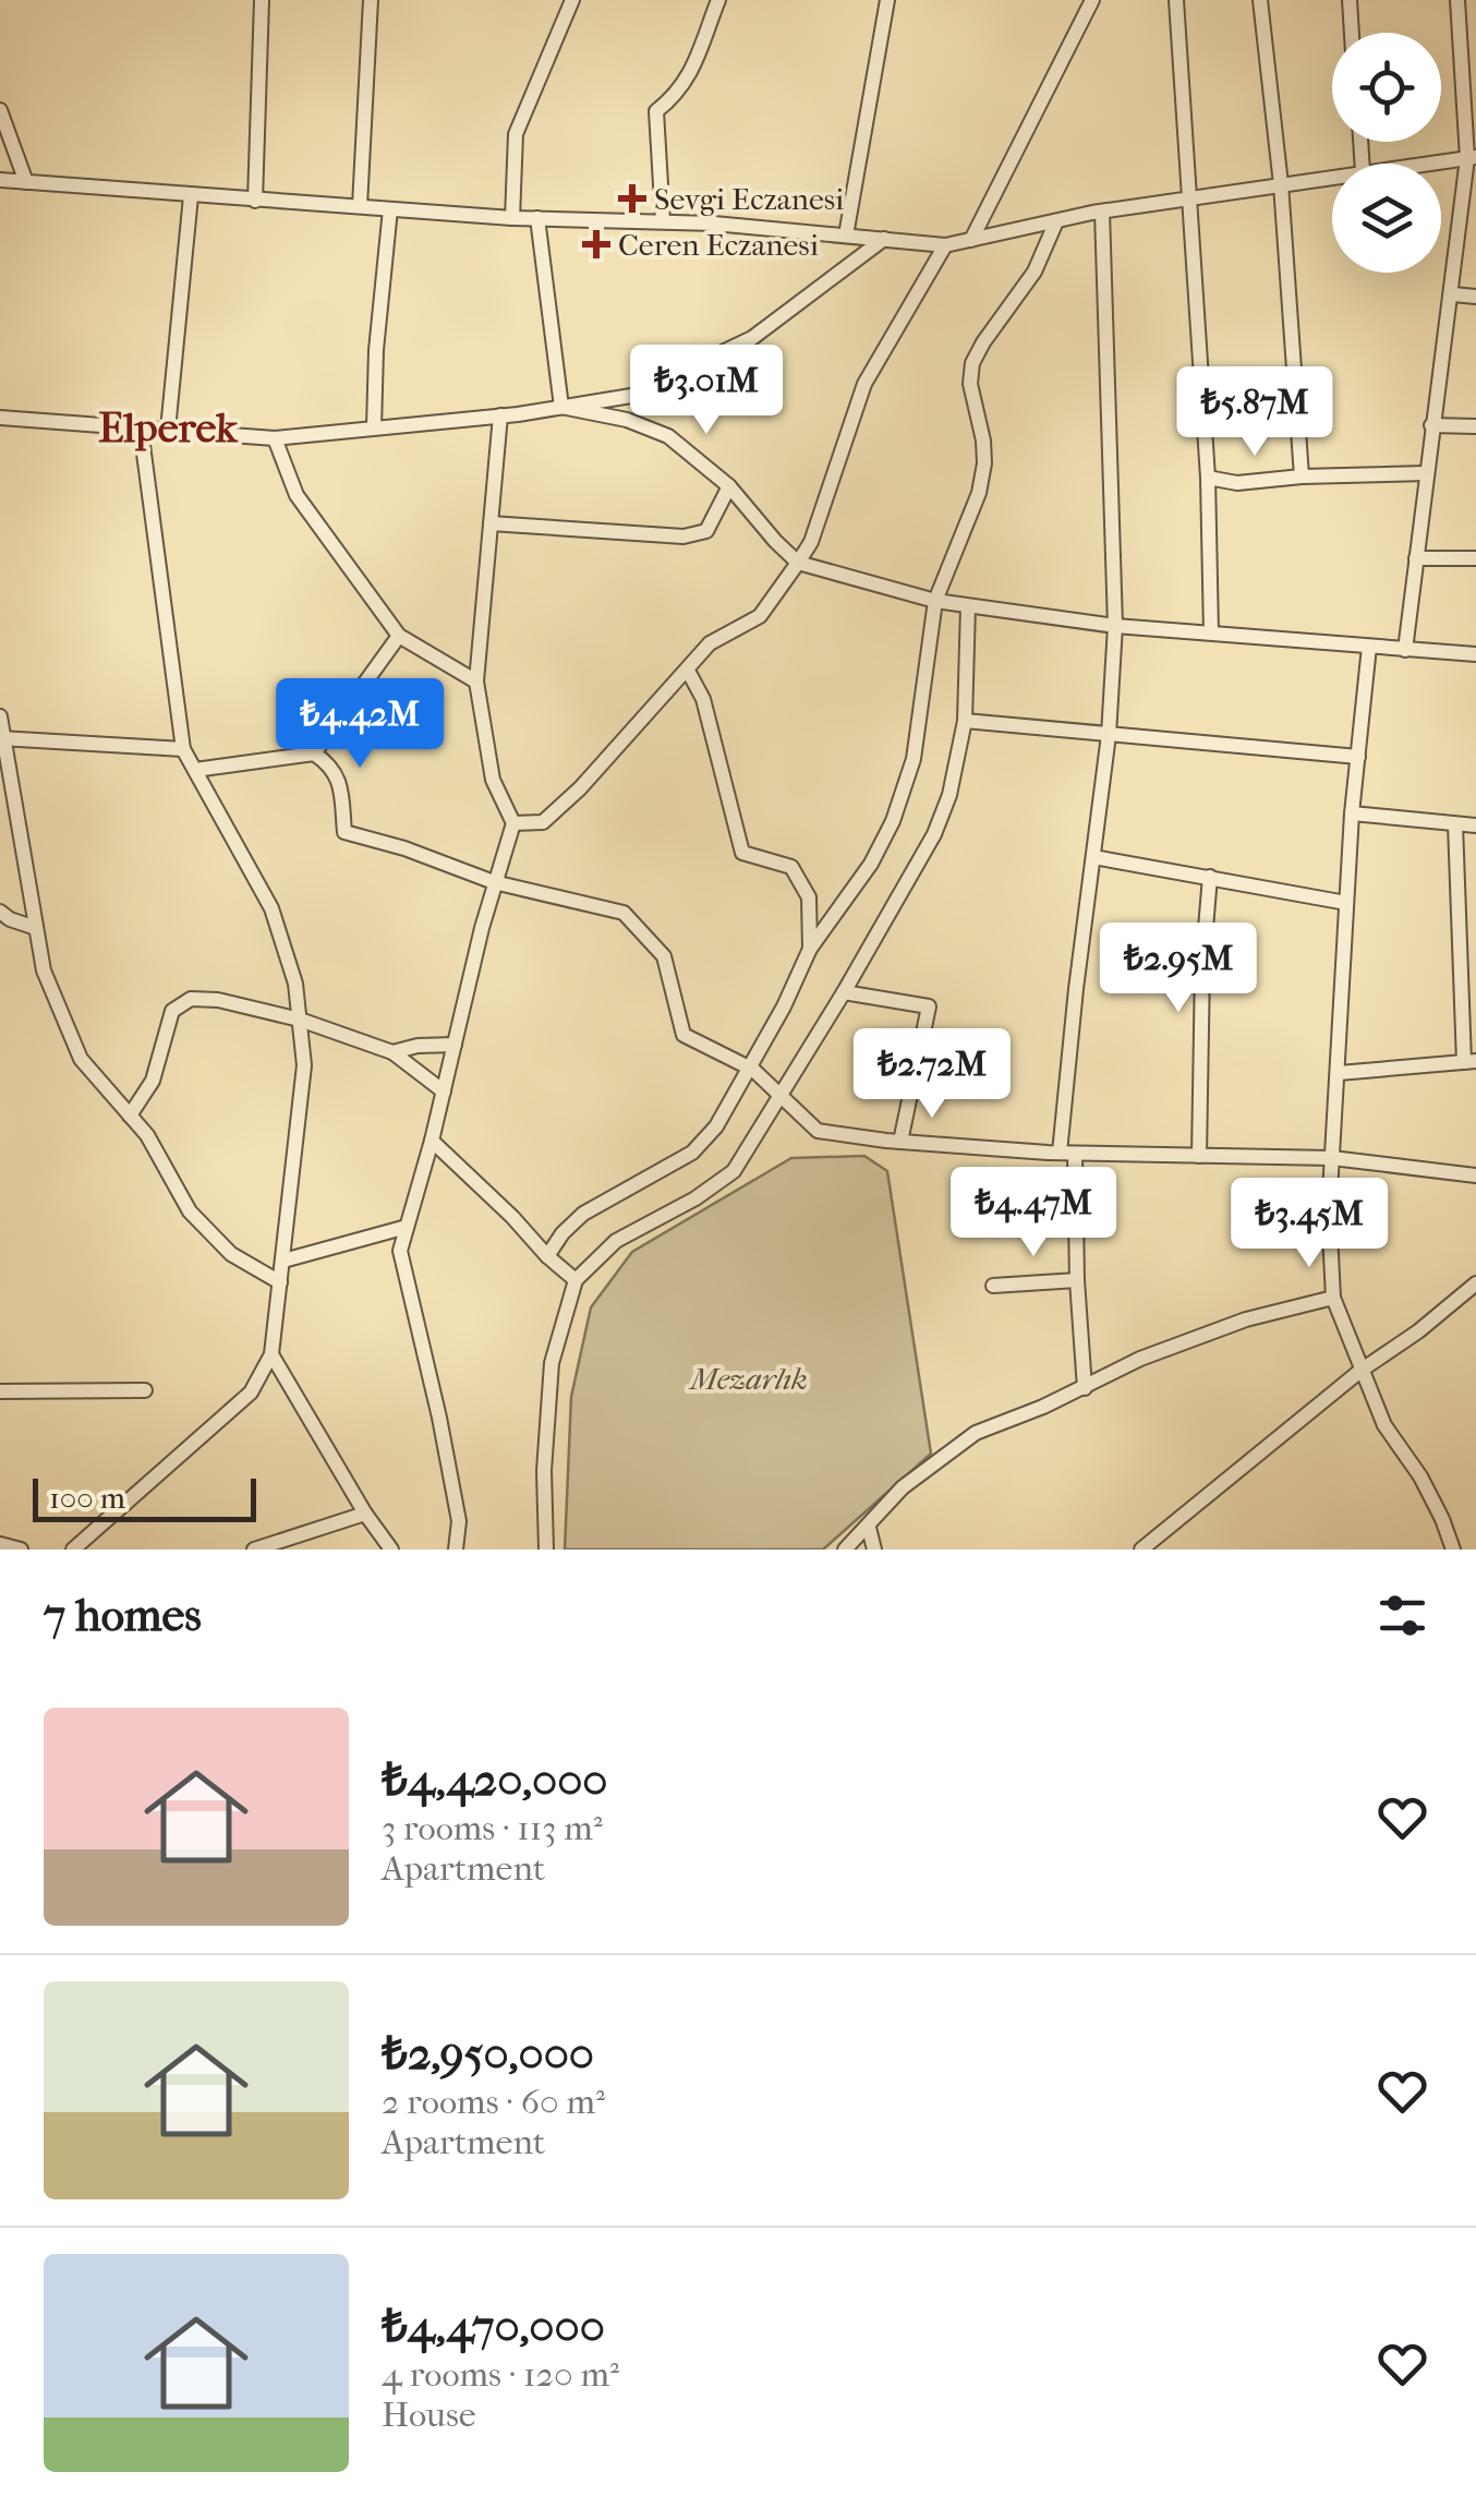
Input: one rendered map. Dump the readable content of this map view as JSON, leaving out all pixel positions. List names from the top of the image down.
{
  "districts": ["Elperek"],
  "parks": ["Mezarlık"],
  "places": {
    "health": ["Sevgi Eczanesi", "Ceren Eczanesi"]
  },
  "scale_bar": "100 m",
  "page": {
    "price": [
      "₺3.01M",
      "₺5.87M",
      "₺4.42M",
      "₺2.95M",
      "₺2.72M",
      "₺4.47M",
      "₺3.45M"
    ],
    "scale": "100 m",
    "heading": "7 homes",
    "list": [
      {
        "name": "₺4,420,000",
        "note": "3 rooms · 113 m² · Apartment"
      },
      {
        "name": "₺2,950,000",
        "note": "2 rooms · 60 m² · Apartment"
      },
      {
        "name": "₺4,470,000",
        "note": "4 rooms · 120 m² · House"
      }
    ]
  }
}
